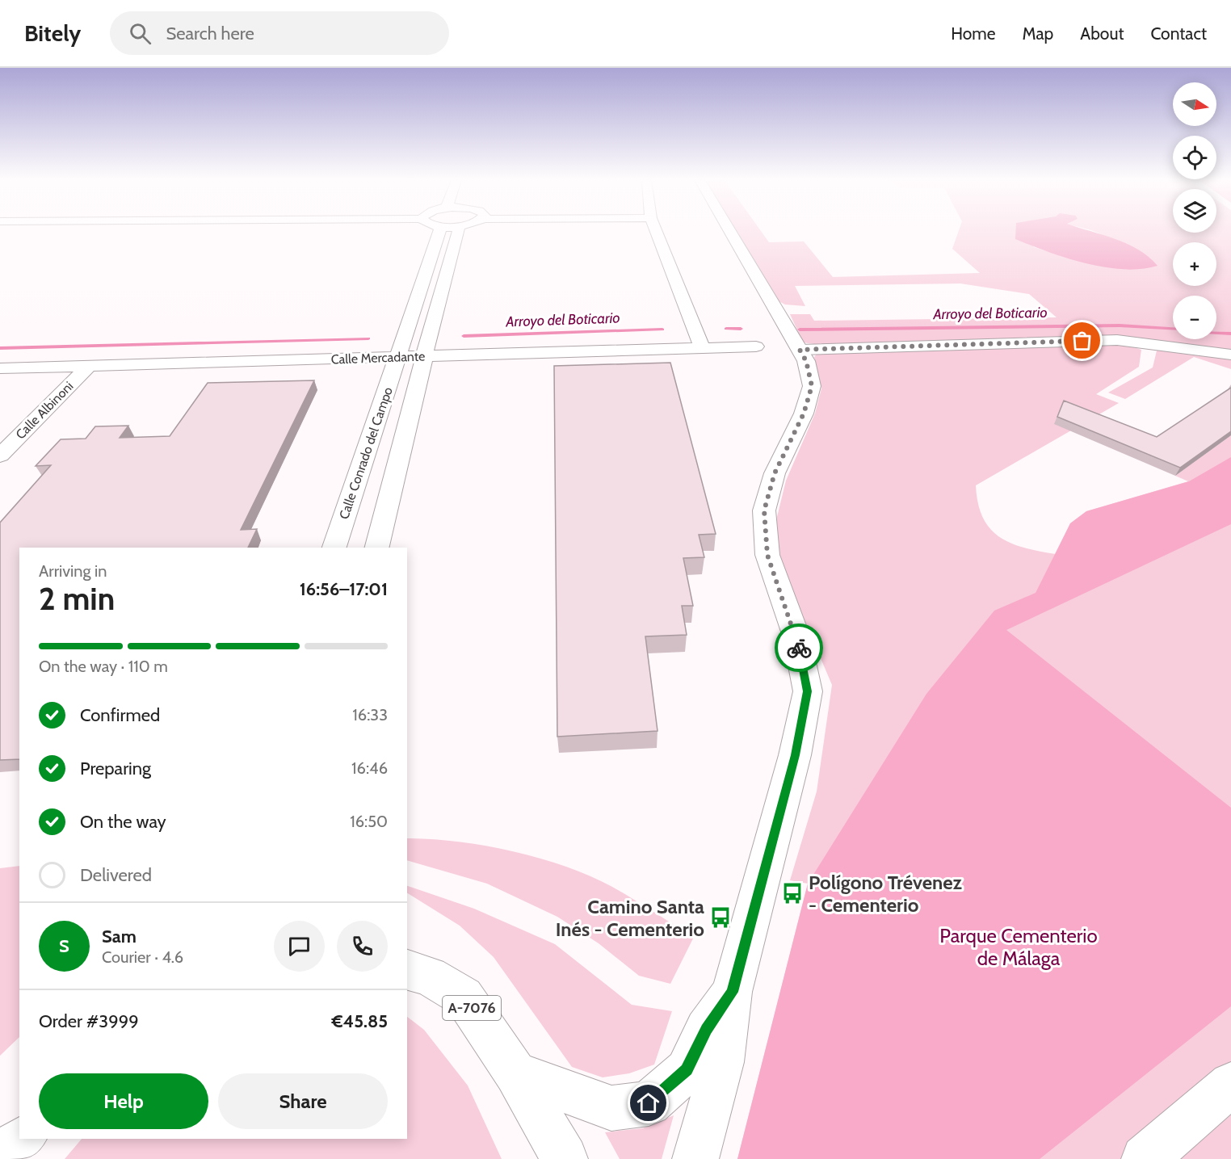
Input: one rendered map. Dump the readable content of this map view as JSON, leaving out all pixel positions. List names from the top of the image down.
{
  "streets": {
    "main road": [
      "Calle Mercadante",
      "Calle Albinoni",
      "Calle Conrado del Campo",
      "A-7076"
    ]
  },
  "crossings": [
    ["Calle Mercadante", "Calle Albinoni"],
    ["Calle Mercadante", "Calle Conrado del Campo"]
  ],
  "water": ["Arroyo del Boticario"],
  "parks": ["Parque Cementerio de Málaga"],
  "places": {
    "bus stop": ["Polígono Trévenez - Cementerio", "Camino Santa Inés - Cementerio"]
  },
  "north": "right",
  "page": {
    "header": "Bitely",
    "search": "Search here",
    "nav": [
      "Home",
      "Map",
      "About",
      "Contact"
    ],
    "map_buttons": ["+", "−"],
    "heading": ["2 min", "Arriving in", "16:56–17:01"],
    "panel": [
      "Sam",
      "Courier · 4.6",
      "Order #3999",
      "€45.85"
    ],
    "bar": "On the way · 110 m",
    "list": [
      ["Confirmed", "16:33"],
      ["Preparing", "16:46"],
      ["On the way", "16:50"],
      "Delivered"
    ],
    "round": "S",
    "buttons": ["Help", "Share"]
  }
}
